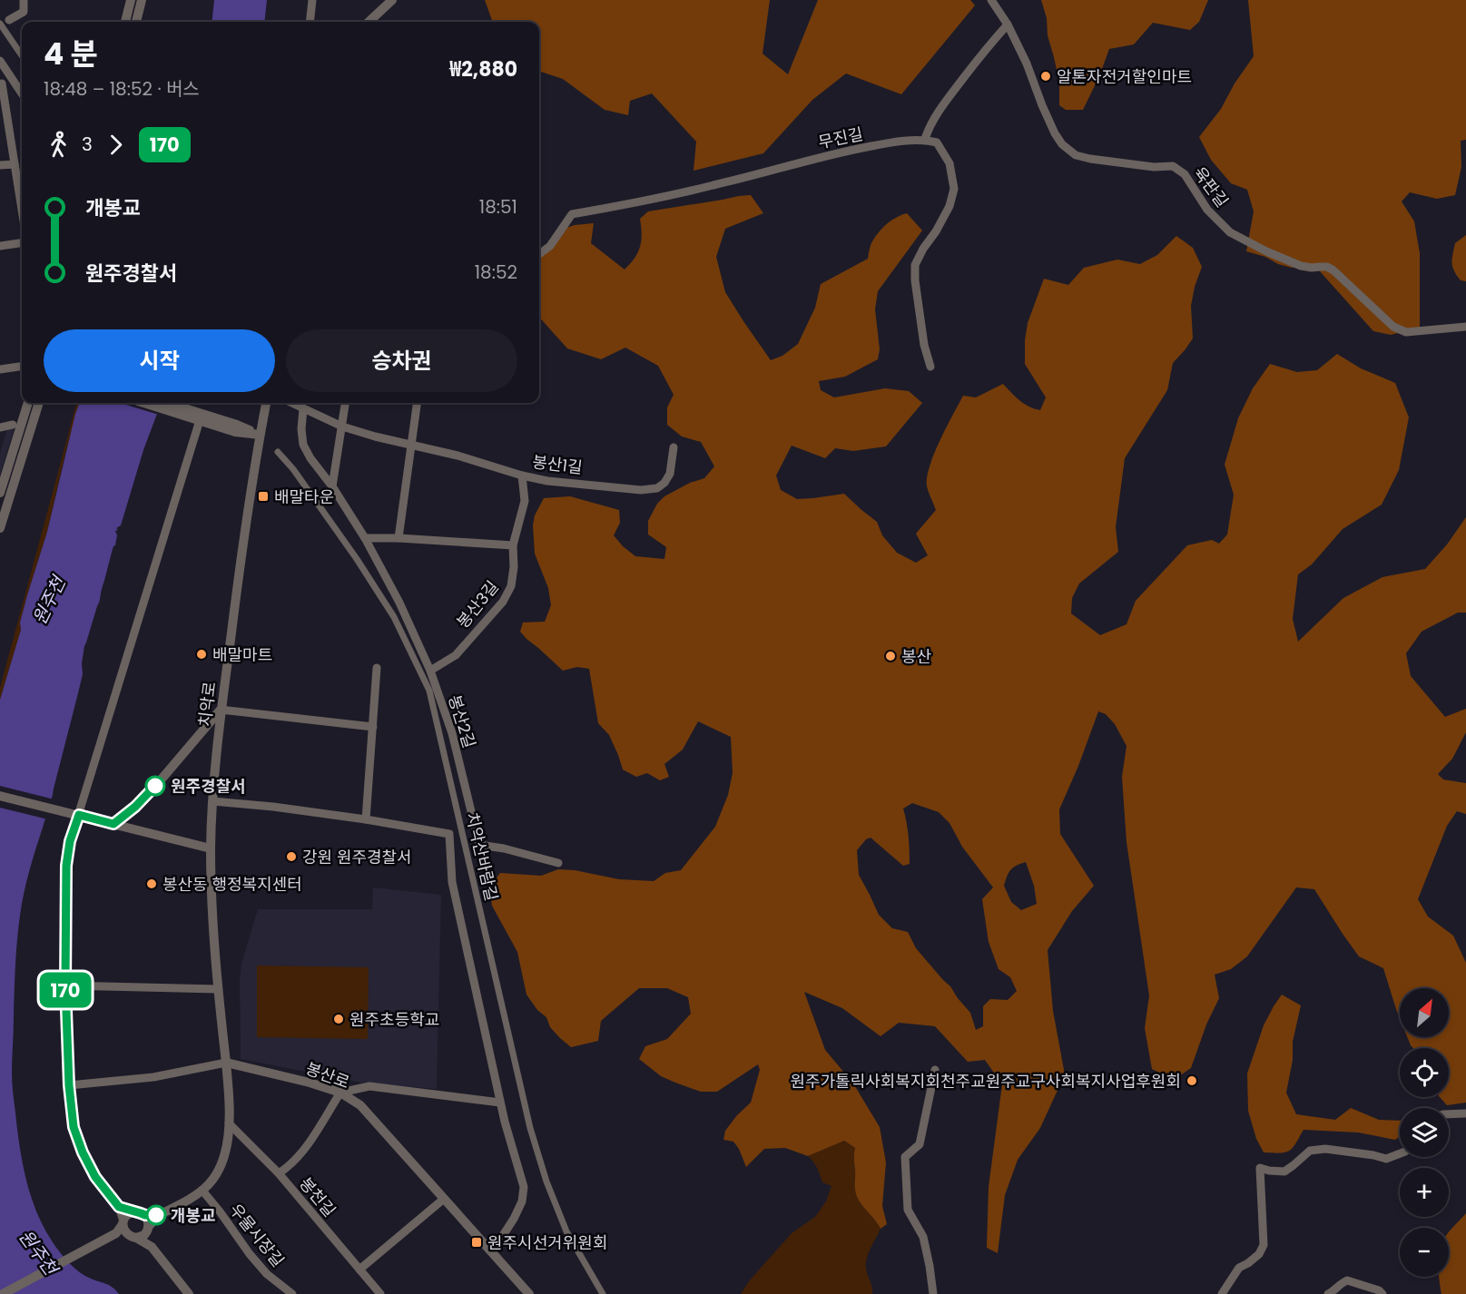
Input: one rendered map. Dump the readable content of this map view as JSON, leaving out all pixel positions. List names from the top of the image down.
{
  "streets": {
    "street": [
      "무진길",
      "육판길",
      "봉산1길",
      "봉산3길",
      "치악로",
      "봉산2길",
      "치악산바람길",
      "봉산로",
      "봉천길",
      "우물시장길"
    ]
  },
  "crossings": [
    ["봉산1길", "봉산3길"],
    ["봉산1길", "봉산2길"],
    ["봉산3길", "봉산2길"]
  ],
  "water": ["원주천"],
  "places": {
    "other": [
      "알톤자전거할인마트",
      "배말마트",
      "봉산",
      "원주경찰서",
      "강원 원주경찰서",
      "봉산동 행정복지센터",
      "원주초등학교",
      "원주가톨릭사회복지회천주교원주교구사회복지사업후원회",
      "개봉교"
    ],
    "transit": ["배말타운", "원주시선거위원회"]
  },
  "lines": ["bus line 170"],
  "north": "top right",
  "page": {
    "on_map": "170",
    "heading": ["4 분", "18:48 – 18:52 · 버스", "₩2,880"],
    "legs": ["3", "170"],
    "list": [
      {
        "name": "개봉교",
        "value": "18:51"
      },
      {
        "name": "원주경찰서",
        "value": "18:52"
      }
    ],
    "buttons": ["시작", "승차권"],
    "map_buttons": ["+", "−"]
  }
}
